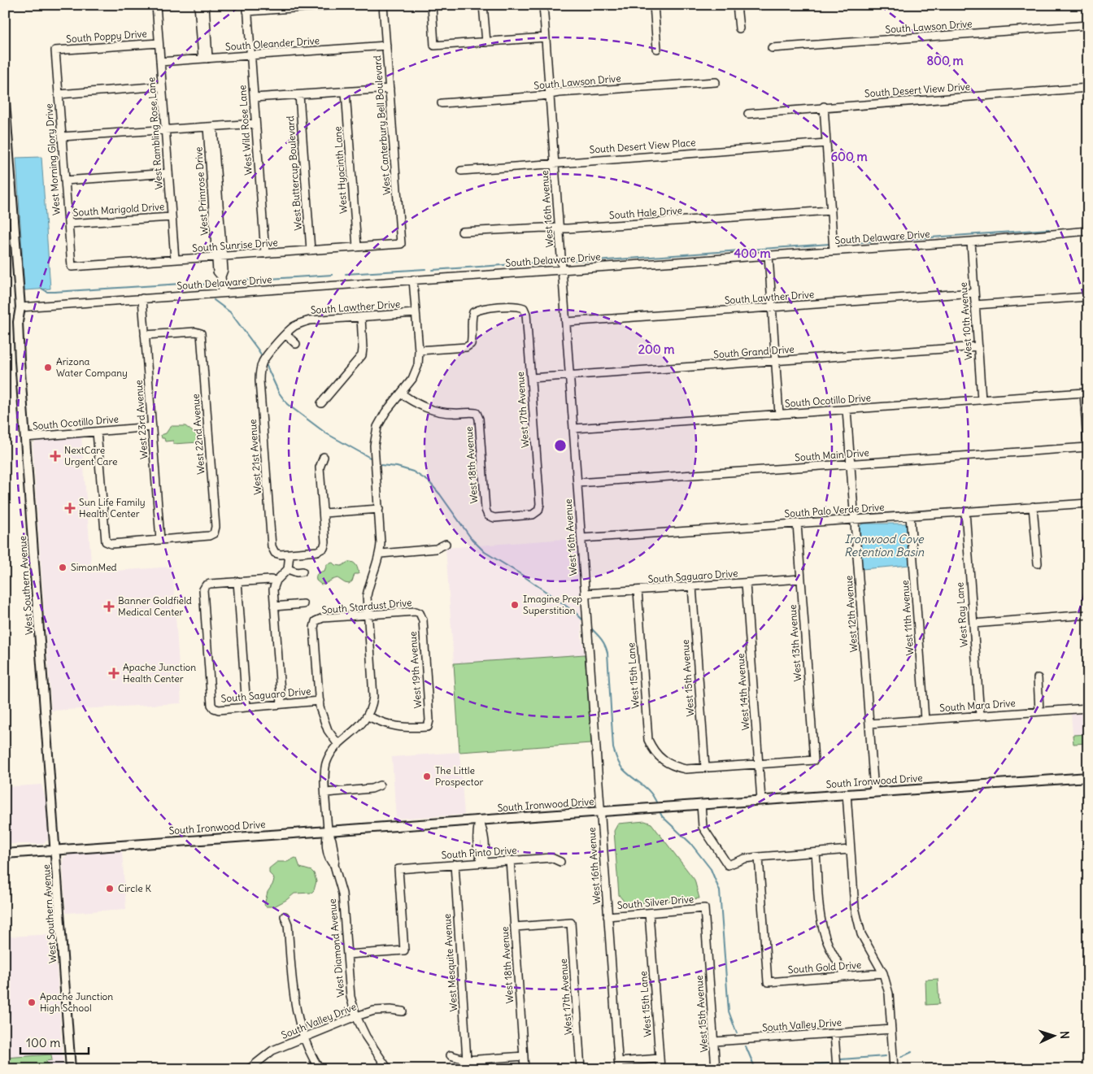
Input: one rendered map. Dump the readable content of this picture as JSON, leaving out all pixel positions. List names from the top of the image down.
{
  "streets": {
    "main road": ["West Southern Avenue", "South Ironwood Drive"],
    "street": [
      "South Lawson Drive",
      "South Poppy Drive",
      "South Oleander Drive",
      "South Desert View Drive",
      "West Canterbury Bell Boulevard",
      "West Wild Rose Lane",
      "West Rambling Rose Lane",
      "South Desert View Place",
      "West Morning Glory Drive",
      "West Hyacinth Lane",
      "West Buttercup Boulevard",
      "West Primrose Drive",
      "West 16th Avenue",
      "South Marigold Drive",
      "South Hale Drive",
      "South Delaware Drive",
      "South Sunrise Drive",
      "South Lawther Drive",
      "West 10th Avenue",
      "South Grand Drive",
      "South Ocotillo Drive",
      "West 17th Avenue",
      "West 23rd Avenue",
      "West 22nd Avenue",
      "South Main Drive",
      "West 21st Avenue",
      "West 18th Avenue",
      "South Palo Verde Drive",
      "South Saguaro Drive",
      "South Stardust Drive",
      "West 12th Avenue",
      "West Ray Lane",
      "West 11th Avenue",
      "West 13th Avenue",
      "West 19th Avenue",
      "West 15th Lane",
      "West 15th Avenue",
      "West 14th Avenue",
      "South Mara Drive",
      "South Pinto Drive",
      "South Silver Drive",
      "West Diamond Avenue",
      "West Mesquite Avenue",
      "South Gold Drive",
      "South Valley Drive"
    ]
  },
  "crossings": [
    ["South Lawson Drive", "West 16th Avenue"],
    ["South Poppy Drive", "West Rambling Rose Lane"],
    ["South Poppy Drive", "West Morning Glory Drive"],
    ["South Oleander Drive", "West Canterbury Bell Boulevard"],
    ["South Oleander Drive", "West Wild Rose Lane"],
    ["South Oleander Drive", "West Rambling Rose Lane"],
    ["West Canterbury Bell Boulevard", "South Sunrise Drive"],
    ["West Wild Rose Lane", "South Sunrise Drive"],
    ["West Rambling Rose Lane", "South Marigold Drive"],
    ["West Rambling Rose Lane", "South Sunrise Drive"],
    ["South Desert View Place", "West 16th Avenue"],
    ["West Morning Glory Drive", "South Marigold Drive"],
    ["West Morning Glory Drive", "South Sunrise Drive"],
    ["West Hyacinth Lane", "South Sunrise Drive"],
    ["West Buttercup Boulevard", "South Sunrise Drive"],
    ["West Primrose Drive", "South Delaware Drive"],
    ["West Primrose Drive", "South Sunrise Drive"],
    ["West 16th Avenue", "South Hale Drive"],
    ["West 16th Avenue", "South Delaware Drive"],
    ["West 16th Avenue", "South Lawther Drive"],
    ["West 16th Avenue", "South Grand Drive"],
    ["West 16th Avenue", "South Ocotillo Drive"],
    ["West 16th Avenue", "South Main Drive"],
    ["West 16th Avenue", "South Palo Verde Drive"],
    ["West 16th Avenue", "South Saguaro Drive"],
    ["West 16th Avenue", "South Ironwood Drive"],
    ["West 16th Avenue", "South Silver Drive"],
    ["South Delaware Drive", "West 10th Avenue"],
    ["South Delaware Drive", "West 23rd Avenue"],
    ["South Delaware Drive", "West Southern Avenue"],
    ["South Lawther Drive", "West 10th Avenue"],
    ["South Lawther Drive", "West 21st Avenue"],
    ["West 10th Avenue", "South Grand Drive"],
    ["West 10th Avenue", "South Ocotillo Drive"],
    ["South Grand Drive", "West 17th Avenue"],
    ["South Ocotillo Drive", "West 23rd Avenue"],
    ["South Ocotillo Drive", "South Main Drive"],
    ["South Ocotillo Drive", "West Southern Avenue"],
    ["South Ocotillo Drive", "West 12th Avenue"],
    ["West 17th Avenue", "West 18th Avenue"],
    ["West 23rd Avenue", "West 22nd Avenue"],
    ["South Main Drive", "West 12th Avenue"],
    ["West 18th Avenue", "South Pinto Drive"],
    ["South Palo Verde Drive", "West 12th Avenue"],
    ["South Palo Verde Drive", "West Ray Lane"],
    ["South Palo Verde Drive", "West 11th Avenue"],
    ["South Palo Verde Drive", "West 13th Avenue"],
    ["South Saguaro Drive", "South Stardust Drive"],
    ["South Saguaro Drive", "West 13th Avenue"],
    ["South Saguaro Drive", "West 15th Lane"],
    ["South Saguaro Drive", "West 15th Avenue"],
    ["South Saguaro Drive", "West 14th Avenue"],
    ["West Southern Avenue", "South Ironwood Drive"],
    ["South Stardust Drive", "West 19th Avenue"],
    ["West 12th Avenue", "South Mara Drive"],
    ["West 12th Avenue", "South Ironwood Drive"],
    ["West Ray Lane", "South Mara Drive"],
    ["West 11th Avenue", "South Mara Drive"],
    ["West 13th Avenue", "West 14th Avenue"],
    ["West 19th Avenue", "West Diamond Avenue"],
    ["West 15th Lane", "West 15th Avenue"],
    ["West 15th Lane", "South Silver Drive"],
    ["West 15th Avenue", "South Silver Drive"],
    ["West 15th Avenue", "South Valley Drive"],
    ["West 14th Avenue", "South Ironwood Drive"],
    ["South Ironwood Drive", "West Diamond Avenue"],
    ["South Pinto Drive", "West Diamond Avenue"],
    ["South Pinto Drive", "West Mesquite Avenue"],
    ["West Diamond Avenue", "South Valley Drive"]
  ],
  "water": ["Ironwood Cove Retention Basin"],
  "places": {
    "other": [
      "Arizona Water Company",
      "SimonMed",
      "Imagine Prep Superstition",
      "The Little Prospector",
      "Circle K",
      "Apache Junction High School"
    ],
    "health": [
      "NextCare Urgent Care",
      "Sun Life Family Health Center",
      "Banner Goldfield Medical Center",
      "Apache Junction Health Center"
    ]
  },
  "scale_bar": "100 m",
  "north": "right",
  "rings": [
    "800 m",
    "600 m",
    "400 m",
    "200 m"
  ]
}
